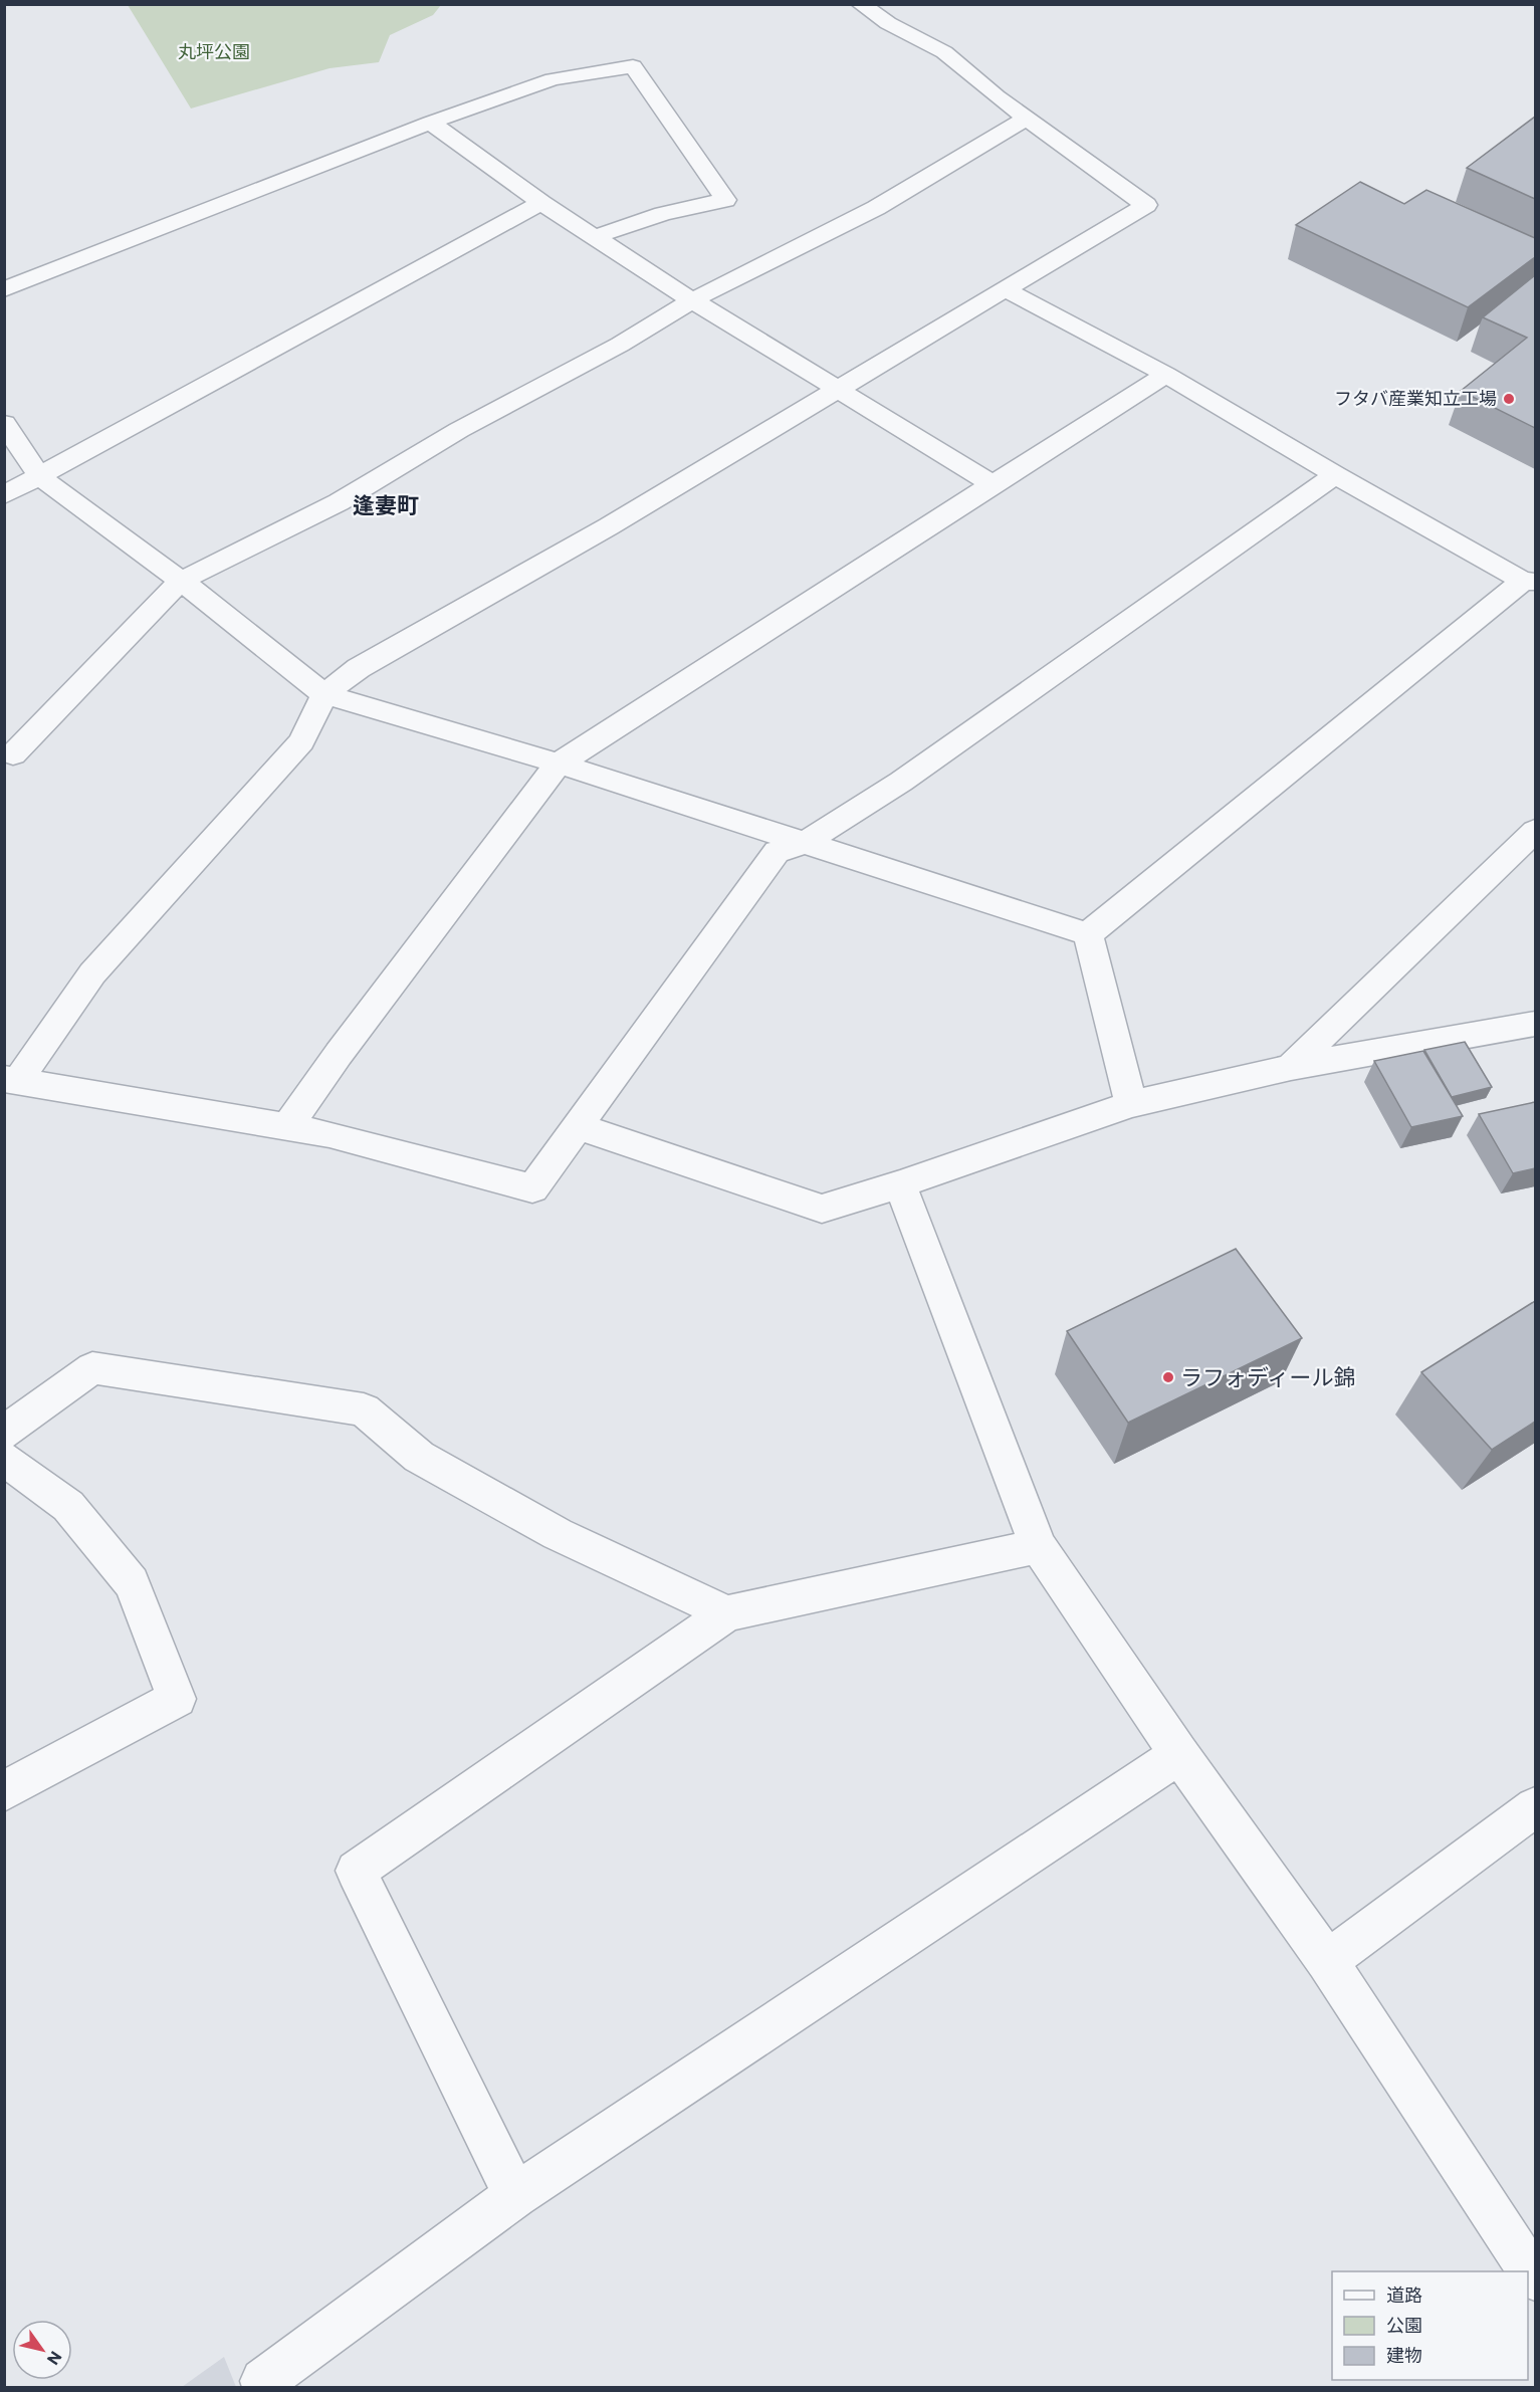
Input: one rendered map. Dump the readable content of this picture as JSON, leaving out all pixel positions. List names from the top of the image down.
{
  "districts": ["逢妻町"],
  "parks": ["丸坪公園"],
  "places": ["フタバ産業知立工場", "ラフォディール錦"],
  "legend": ["道路", "公園", "建物"],
  "north": "bottom right"
}
